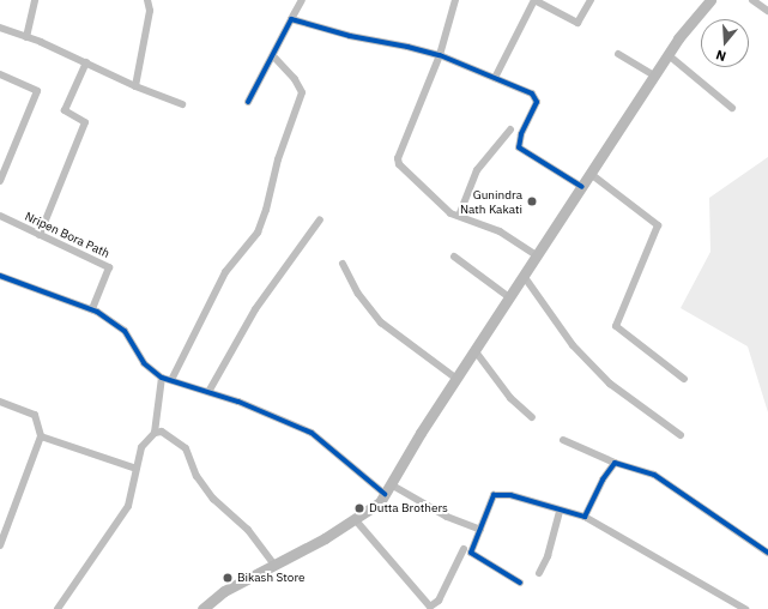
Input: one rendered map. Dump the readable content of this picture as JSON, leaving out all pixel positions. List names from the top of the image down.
{
  "streets": {
    "street": ["Nripen Bora Path"]
  },
  "places": ["Gunindra Nath Kakati", "Dutta Brothers", "Bikash Store"],
  "north": "bottom"
}
